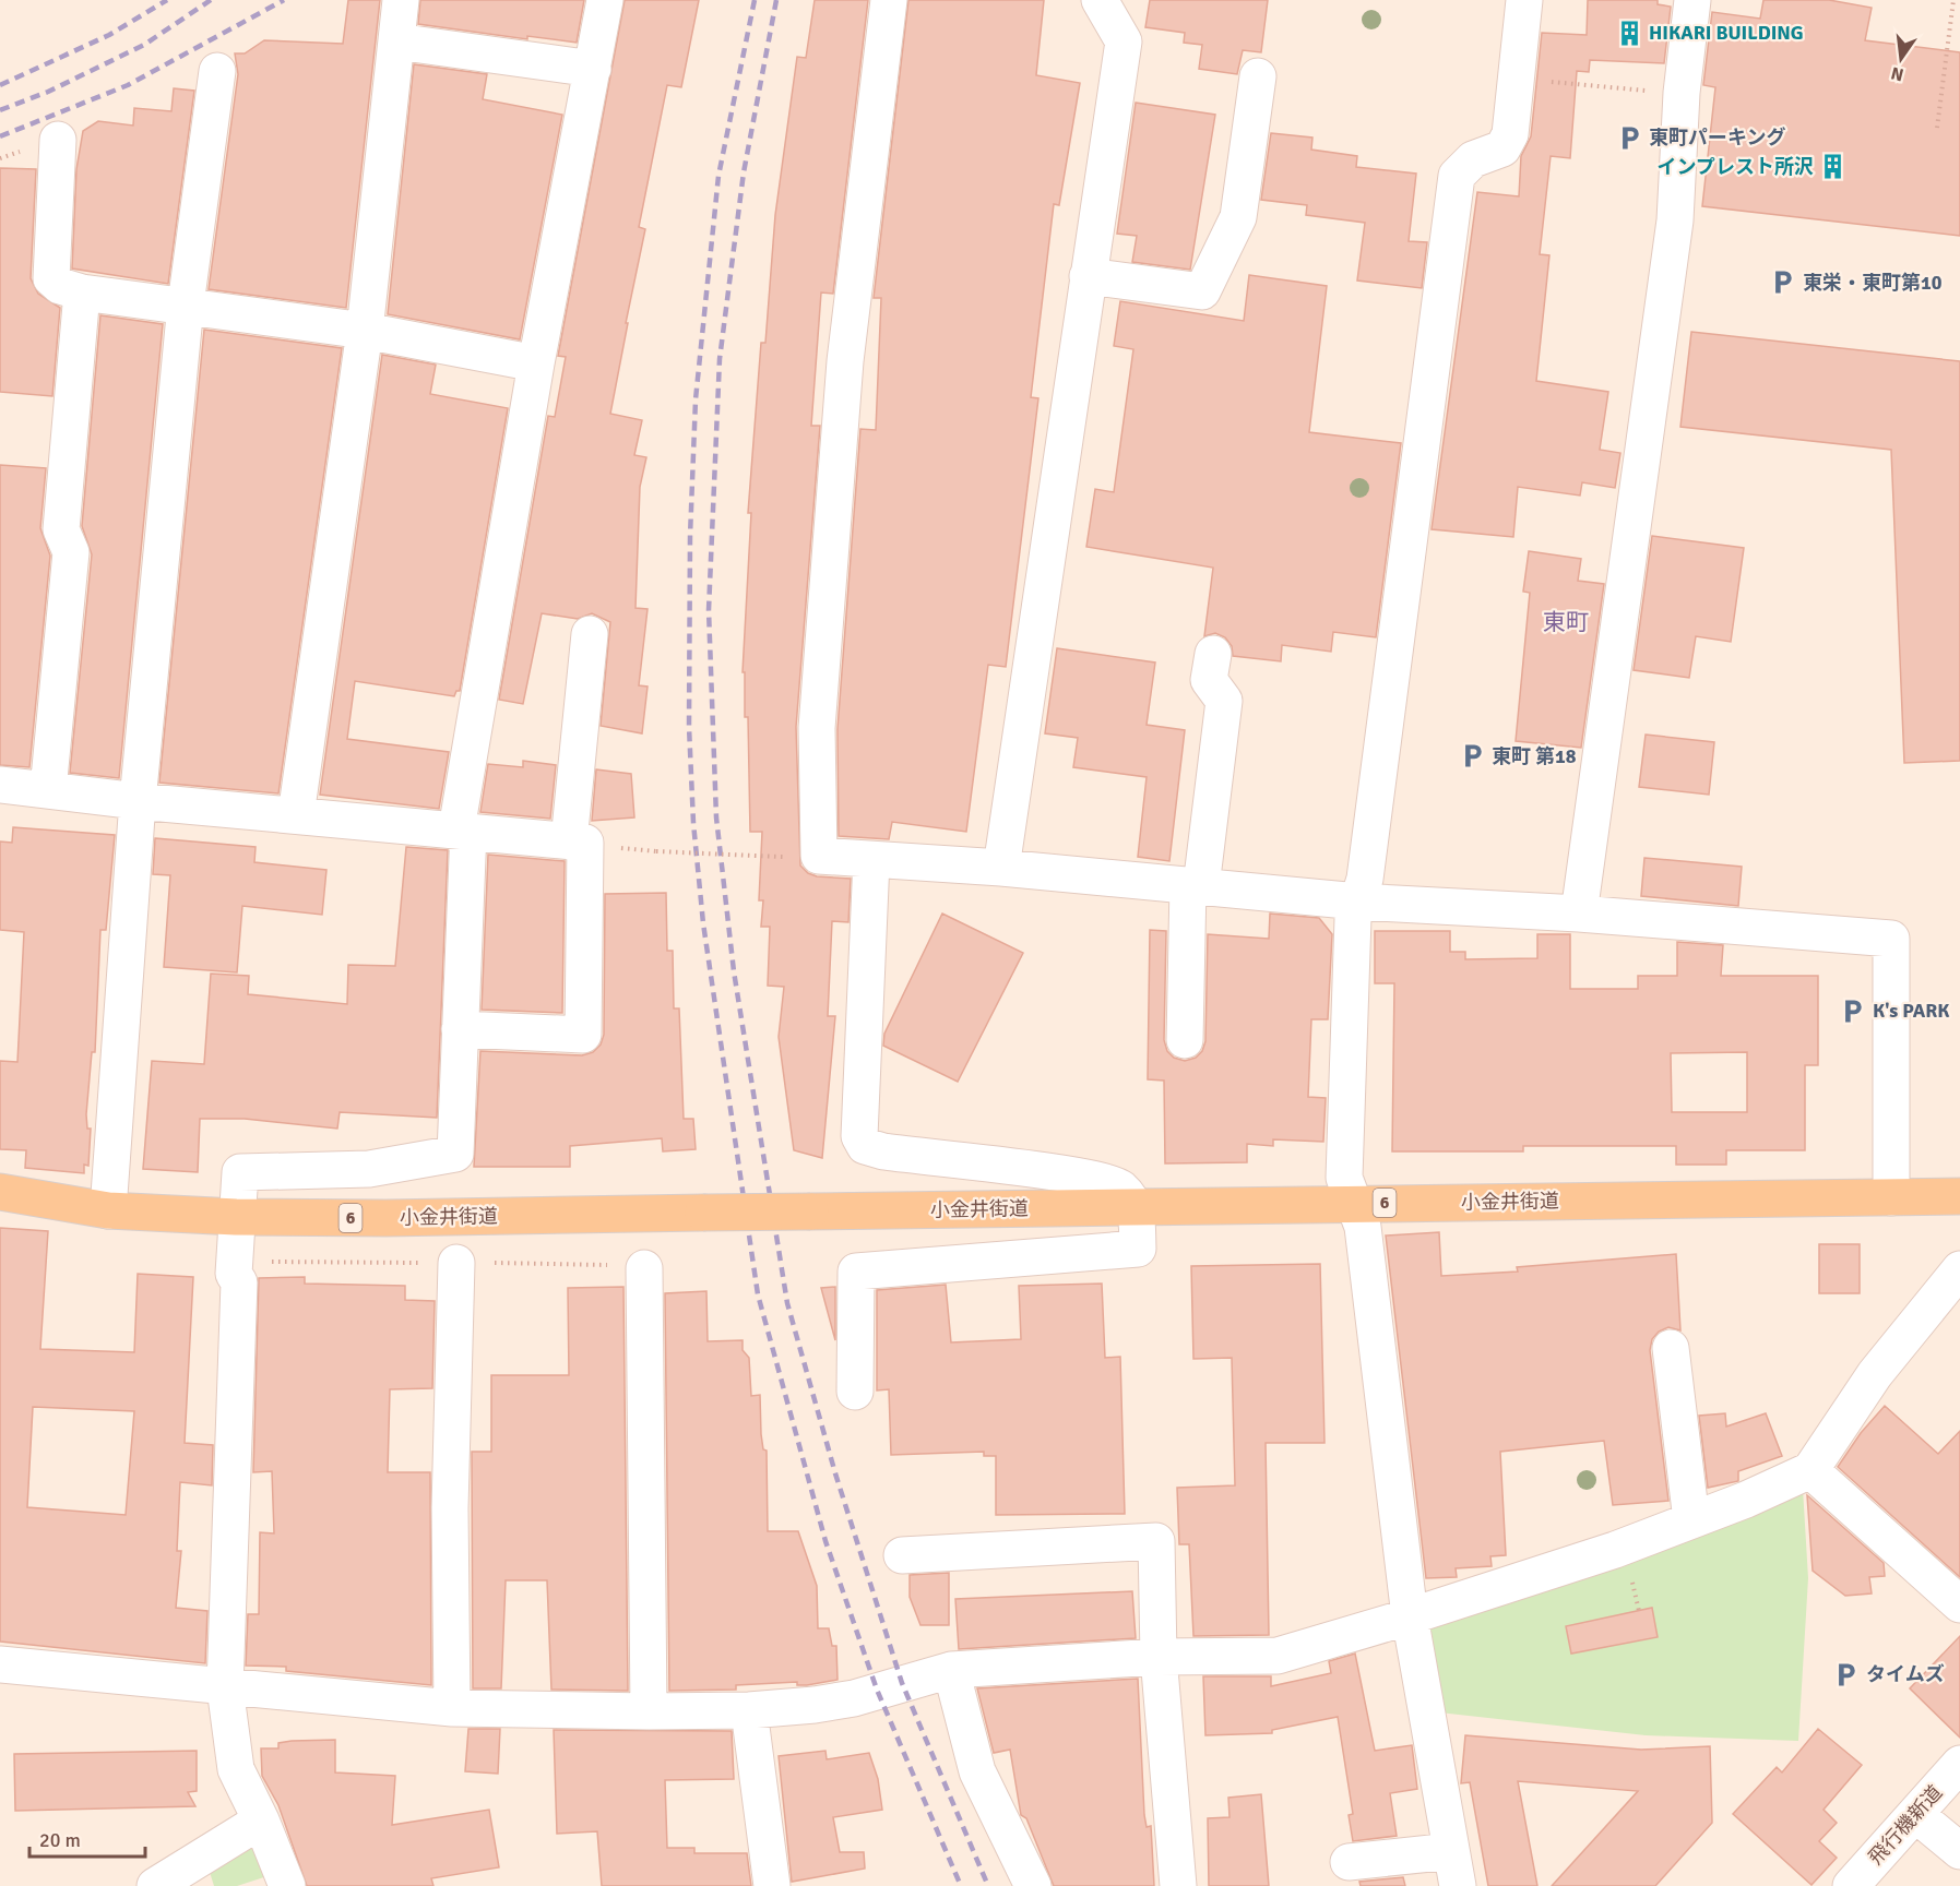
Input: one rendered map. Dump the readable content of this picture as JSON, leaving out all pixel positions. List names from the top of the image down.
{
  "streets": {
    "main road": ["小金井街道", "6"],
    "street": ["飛行機新道"]
  },
  "districts": ["東町"],
  "places": {
    "building": ["HIKARI BUILDING", "インプレスト所沢"],
    "parking": [
      "東町パーキング",
      "東栄・東町第10",
      "東町 第18",
      "K's PARK",
      "タイムズ"
    ]
  },
  "scale_bar": "20 m",
  "north": "bottom"
}
